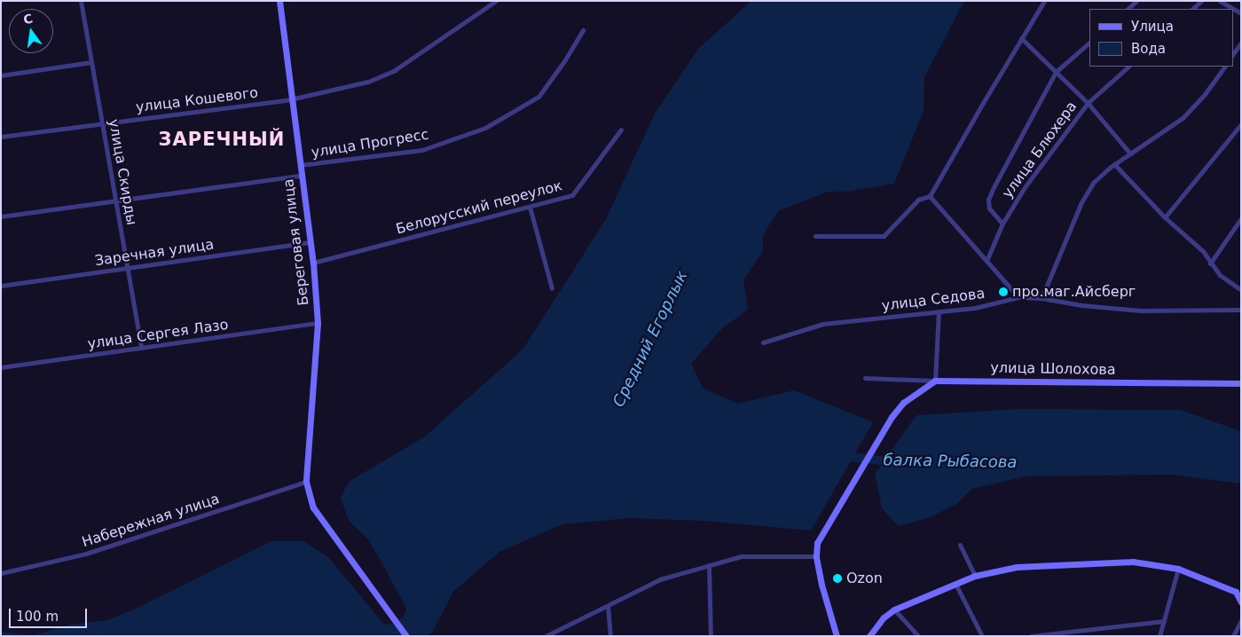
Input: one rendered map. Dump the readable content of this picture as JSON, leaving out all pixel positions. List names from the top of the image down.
{
  "streets": {
    "main road": ["Береговая улица", "улица Шолохова"],
    "street": [
      "улица Кошевого",
      "улица Прогресс",
      "улица Блюхера",
      "улица Скирды",
      "Белорусский переулок",
      "Заречная улица",
      "улица Седова",
      "улица Сергея Лазо",
      "Набережная улица"
    ]
  },
  "crossings": [
    ["улица Кошевого", "улица Скирды"],
    ["улица Кошевого", "Береговая улица"],
    ["улица Прогресс", "улица Скирды"],
    ["улица Прогресс", "Береговая улица"],
    ["улица Скирды", "Заречная улица"],
    ["улица Скирды", "улица Сергея Лазо"],
    ["Белорусский переулок", "Береговая улица"],
    ["Береговая улица", "Заречная улица"],
    ["Береговая улица", "улица Сергея Лазо"],
    ["Береговая улица", "Набережная улица"]
  ],
  "districts": ["ЗАРЕЧНЫЙ"],
  "water": ["Средний Егорлык", "балка Рыбасова"],
  "places": ["про.маг.Айсберг", "Ozon"],
  "legend": ["Улица", "Вода"],
  "scale_bar": "100 m",
  "north": "top"
}
